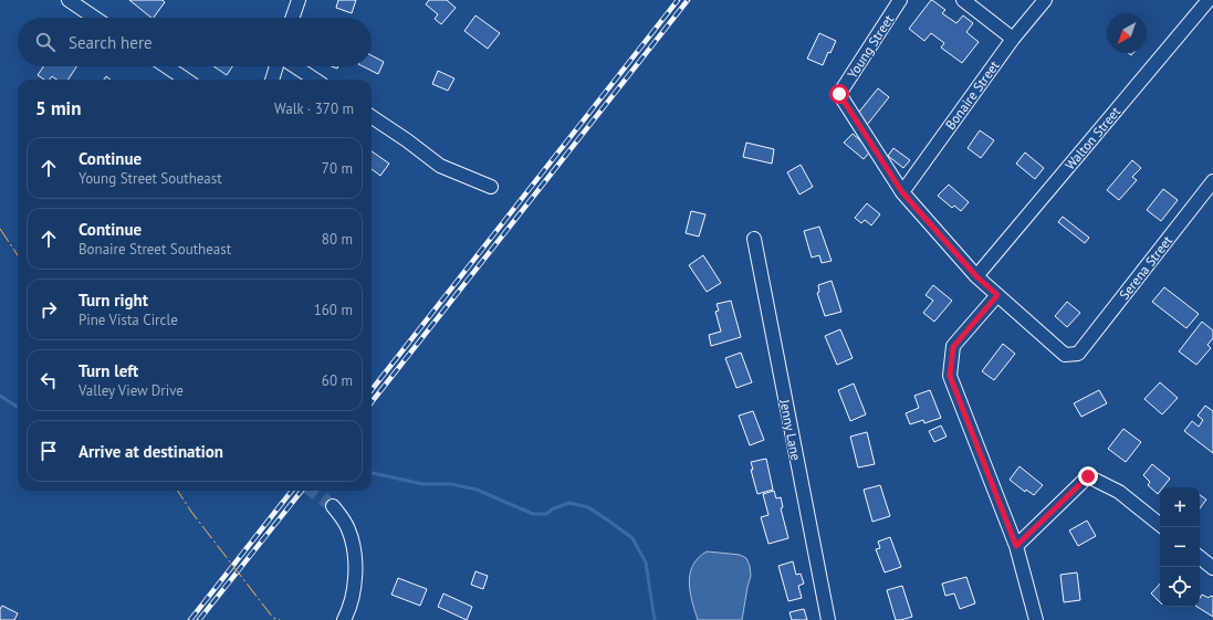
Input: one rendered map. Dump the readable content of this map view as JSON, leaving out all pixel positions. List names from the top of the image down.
{
  "streets": {
    "street": [
      "Young Street",
      "Bonaire Street",
      "Walton Street",
      "Serena Street",
      "Jenny Lane"
    ]
  },
  "crossings": [
    ["Young Street", "Bonaire Street"]
  ],
  "north": "bottom left",
  "page": {
    "search": "Search here",
    "heading": ["5 min", "Walk · 370 m"],
    "list": [
      ["Continue", "Young Street Southeast", "70 m"],
      ["Continue", "Bonaire Street Southeast", "80 m"],
      ["Turn right", "Pine Vista Circle", "160 m"],
      ["Turn left", "Valley View Drive", "60 m"],
      "Arrive at destination"
    ],
    "map_buttons": ["+", "−"]
  }
}
